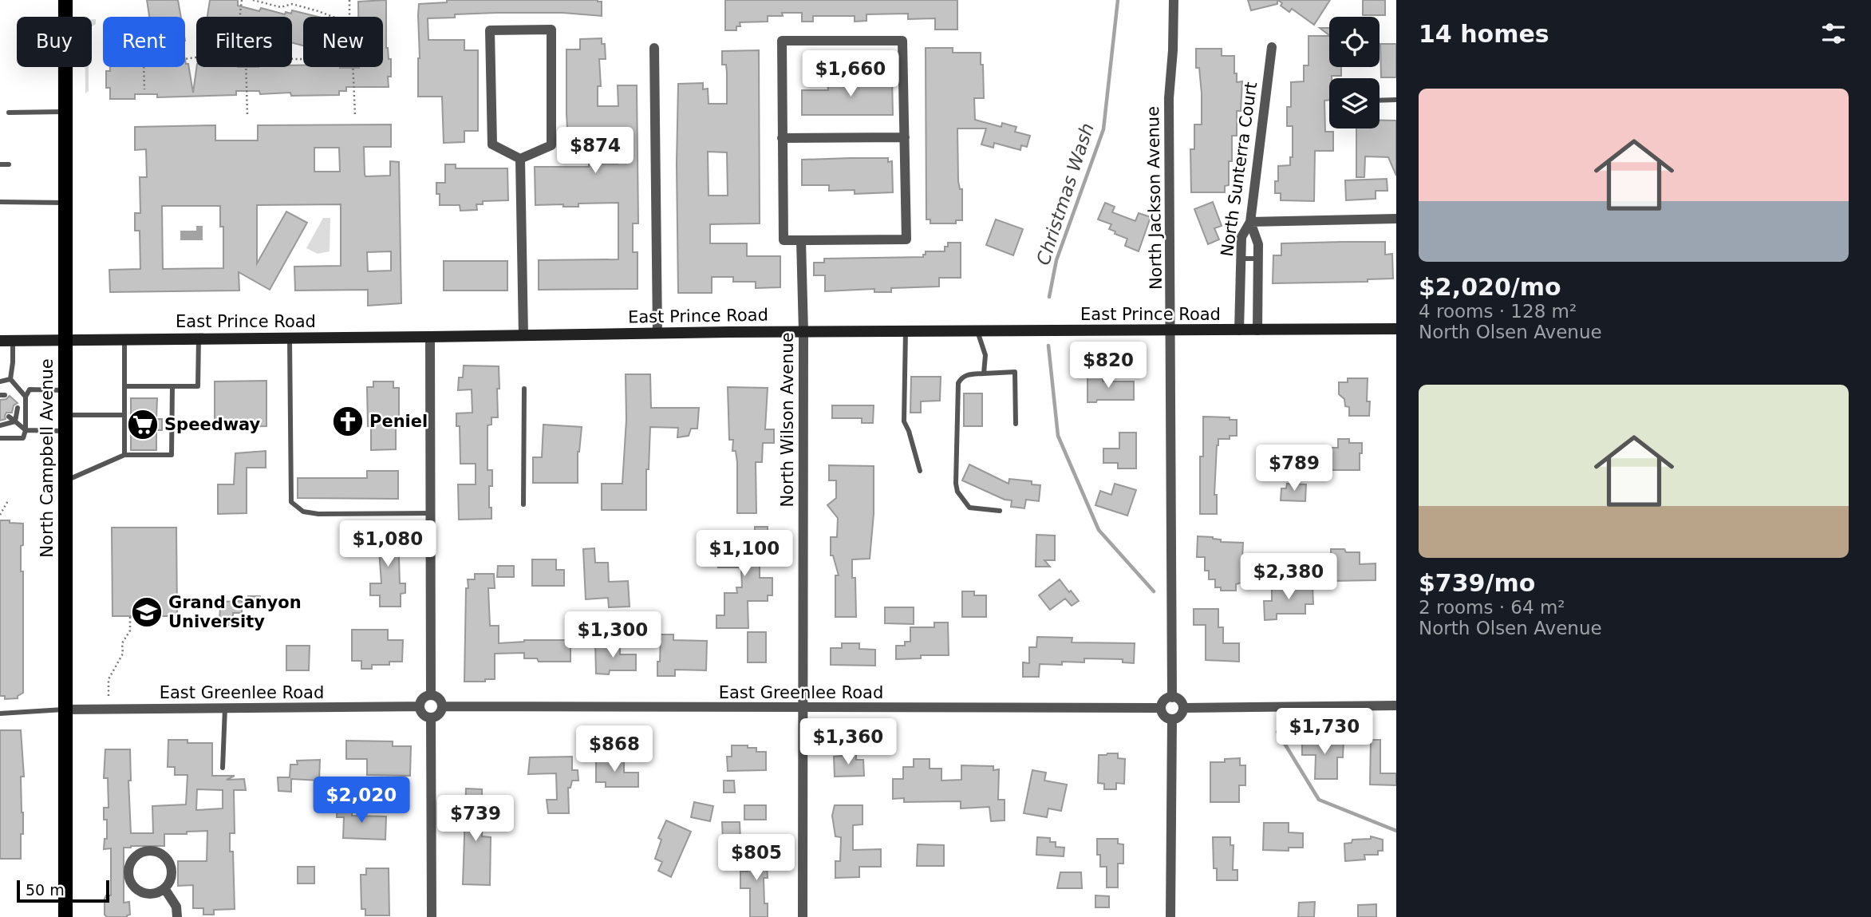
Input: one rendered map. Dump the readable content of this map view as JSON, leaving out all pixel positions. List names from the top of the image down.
{
  "streets": {
    "main road": ["East Prince Road", "North Campbell Avenue"],
    "street": [
      "North Sunterra Court",
      "North Jackson Avenue",
      "North Wilson Avenue",
      "East Greenlee Road"
    ]
  },
  "crossings": [
    ["North Sunterra Court", "East Prince Road"],
    ["North Jackson Avenue", "East Prince Road"],
    ["North Jackson Avenue", "East Greenlee Road"],
    ["East Prince Road", "North Wilson Avenue"],
    ["East Prince Road", "North Campbell Avenue"],
    ["North Wilson Avenue", "East Greenlee Road"],
    ["North Campbell Avenue", "East Greenlee Road"]
  ],
  "water": ["Christmas Wash"],
  "places": {
    "church": ["Peniel"],
    "supermarket": ["Speedway"],
    "school or university": ["Grand Canyon University"]
  },
  "scale_bar": "50 m",
  "page": {
    "heading": "14 homes",
    "chip": [
      "Buy",
      "Rent",
      "Filters",
      "New"
    ],
    "price": [
      "$1,660",
      "$874",
      "$820",
      "$789",
      "$1,080",
      "$1,100",
      "$2,380",
      "$1,300",
      "$1,730",
      "$1,360",
      "$868",
      "$2,020",
      "$739",
      "$805"
    ],
    "list": [
      {
        "name": "$2,020/mo",
        "note": "4 rooms · 128 m² · North Olsen Avenue"
      },
      {
        "name": "$739/mo",
        "note": "2 rooms · 64 m² · North Olsen Avenue"
      }
    ],
    "scale": "50 m"
  }
}
